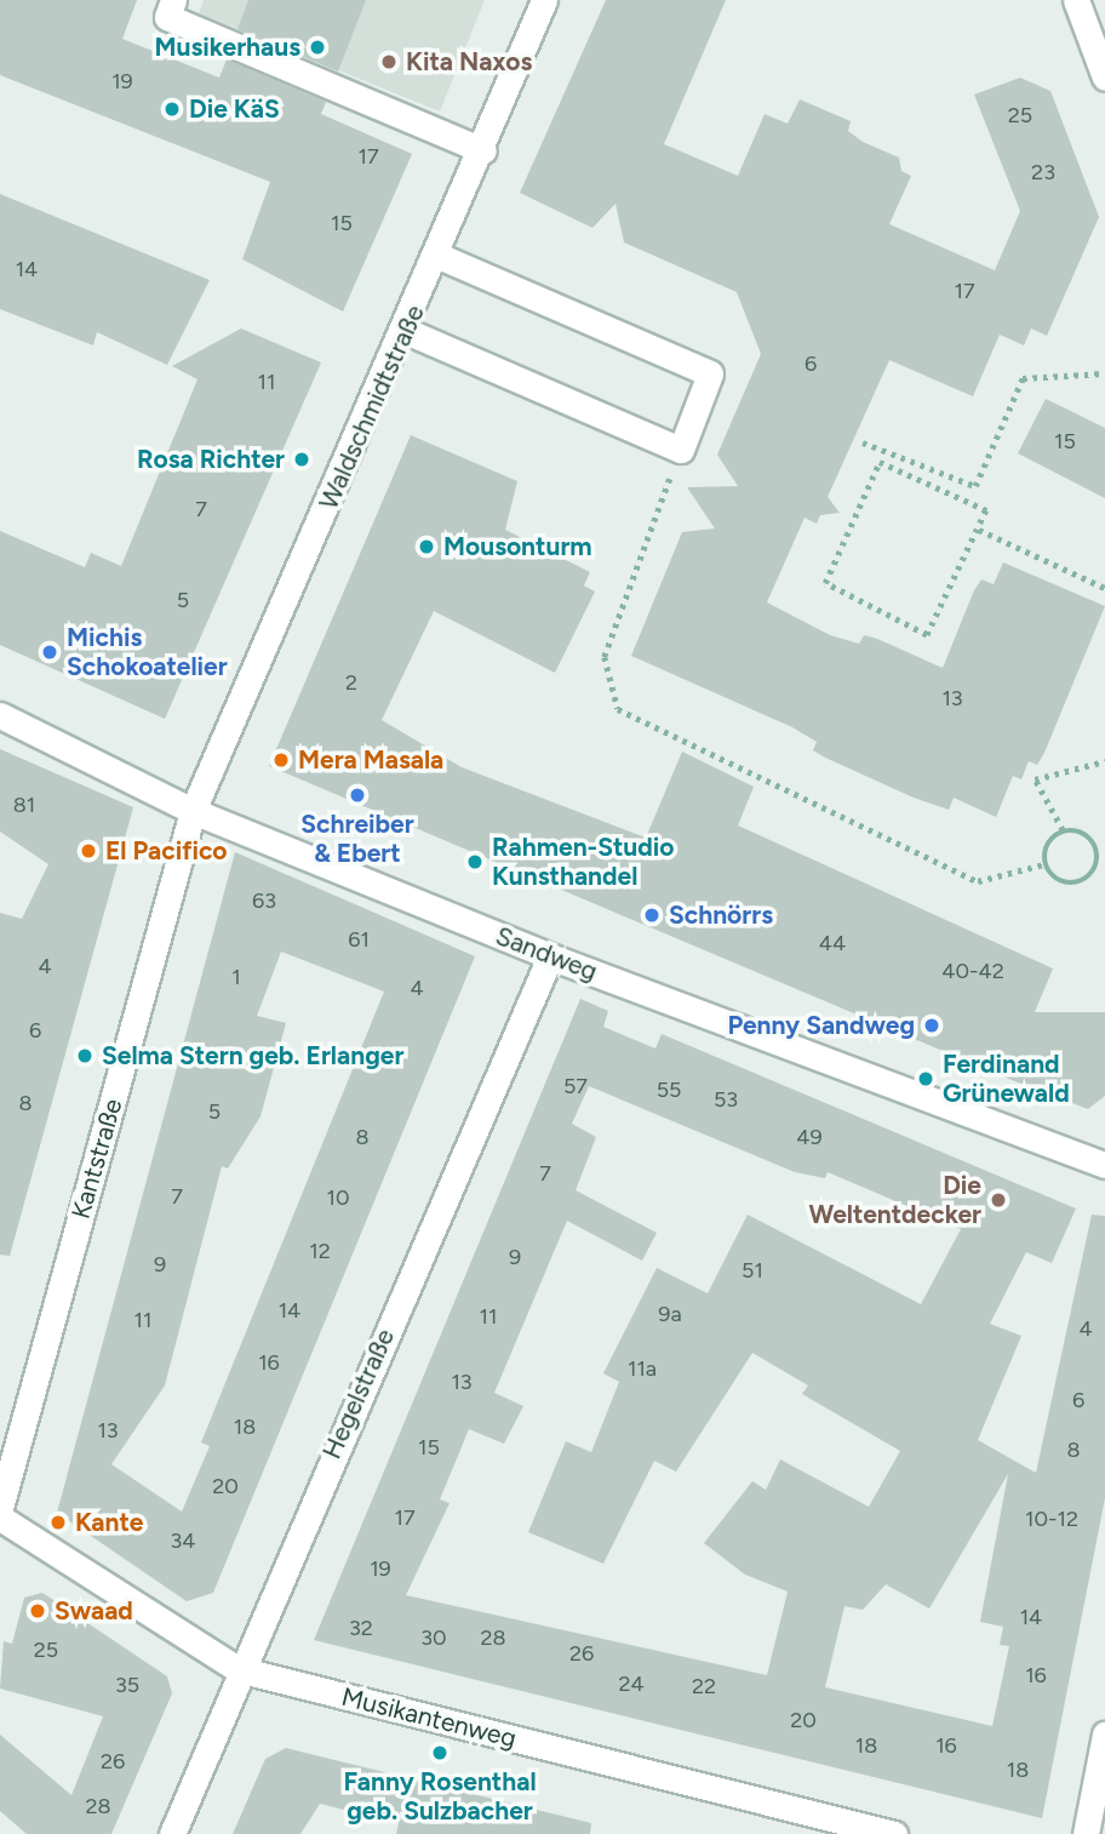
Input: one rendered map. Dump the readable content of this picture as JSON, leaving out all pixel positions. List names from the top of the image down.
{
  "streets": {
    "street": [
      "Waldschmidtstraße",
      "Sandweg",
      "Kantstraße",
      "Hegelstraße",
      "Musikantenweg"
    ]
  },
  "crossings": [
    ["Waldschmidtstraße", "Sandweg"],
    ["Waldschmidtstraße", "Kantstraße"],
    ["Sandweg", "Kantstraße"],
    ["Sandweg", "Hegelstraße"],
    ["Hegelstraße", "Musikantenweg"]
  ],
  "places": [
    "Musikerhaus",
    "Kita Naxos",
    "Die KäS",
    "Rosa Richter",
    "Mousonturm",
    "Michis Schokoatelier",
    "Mera Masala",
    "Schreiber & Ebert",
    "El Pacifico",
    "Rahmen-Studio Kunsthandel",
    "Schnörrs",
    "Penny Sandweg",
    "Selma Stern geb. Erlanger",
    "Ferdinand Grünewald",
    "Die Weltentdecker",
    "Kante",
    "Swaad",
    "Fanny Rosenthal geb. Sulzbacher"
  ],
  "house_numbers": [
    "19",
    "25",
    "17",
    "23",
    "15",
    "14",
    "17",
    "6",
    "11",
    "15",
    "7",
    "5",
    "2",
    "13",
    "81",
    "63",
    "61",
    "44",
    "4",
    "40-42",
    "1",
    "4",
    "6",
    "57",
    "55",
    "53",
    "8",
    "5",
    "8",
    "49",
    "7",
    "7",
    "10",
    "12",
    "9",
    "9",
    "51",
    "14",
    "9a",
    "11",
    "11",
    "4",
    "16",
    "11a",
    "13",
    "6",
    "18",
    "13",
    "15",
    "8",
    "20",
    "17",
    "10-12",
    "34",
    "19",
    "14",
    "32",
    "30",
    "28",
    "25",
    "26",
    "16",
    "24",
    "35",
    "22",
    "20",
    "18",
    "16",
    "26",
    "18",
    "28"
  ]
}
